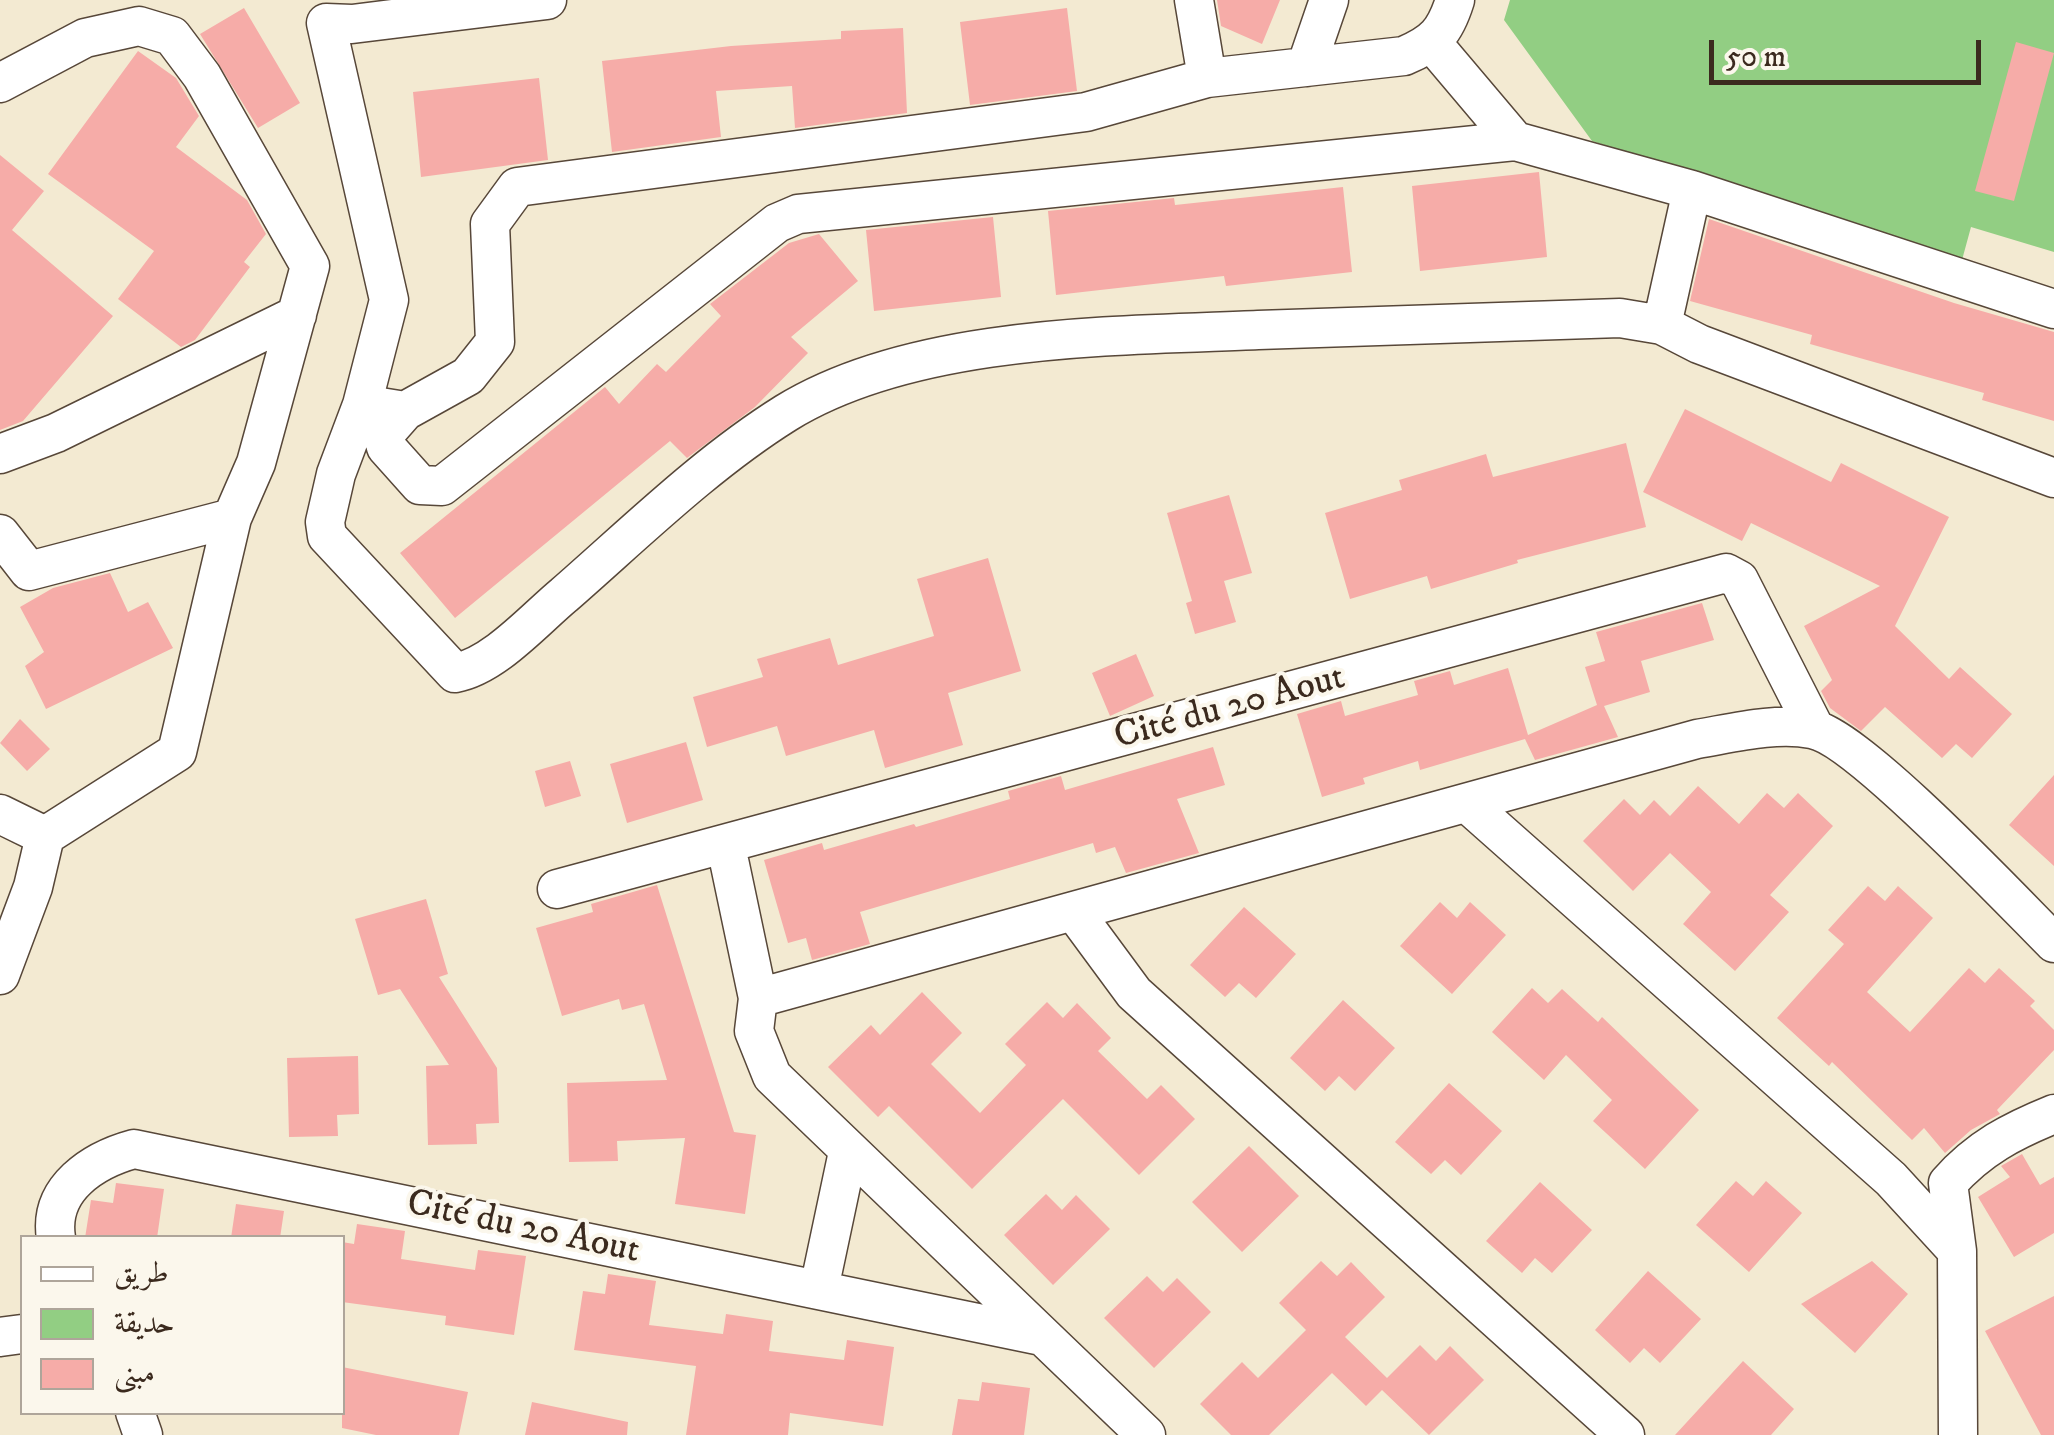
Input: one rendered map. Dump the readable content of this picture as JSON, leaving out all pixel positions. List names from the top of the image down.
{
  "streets": {
    "street": ["Cité du 20 Aout"]
  },
  "legend": ["طريق", "حديقة", "مبنى"],
  "scale_bar": "50 m"
}
